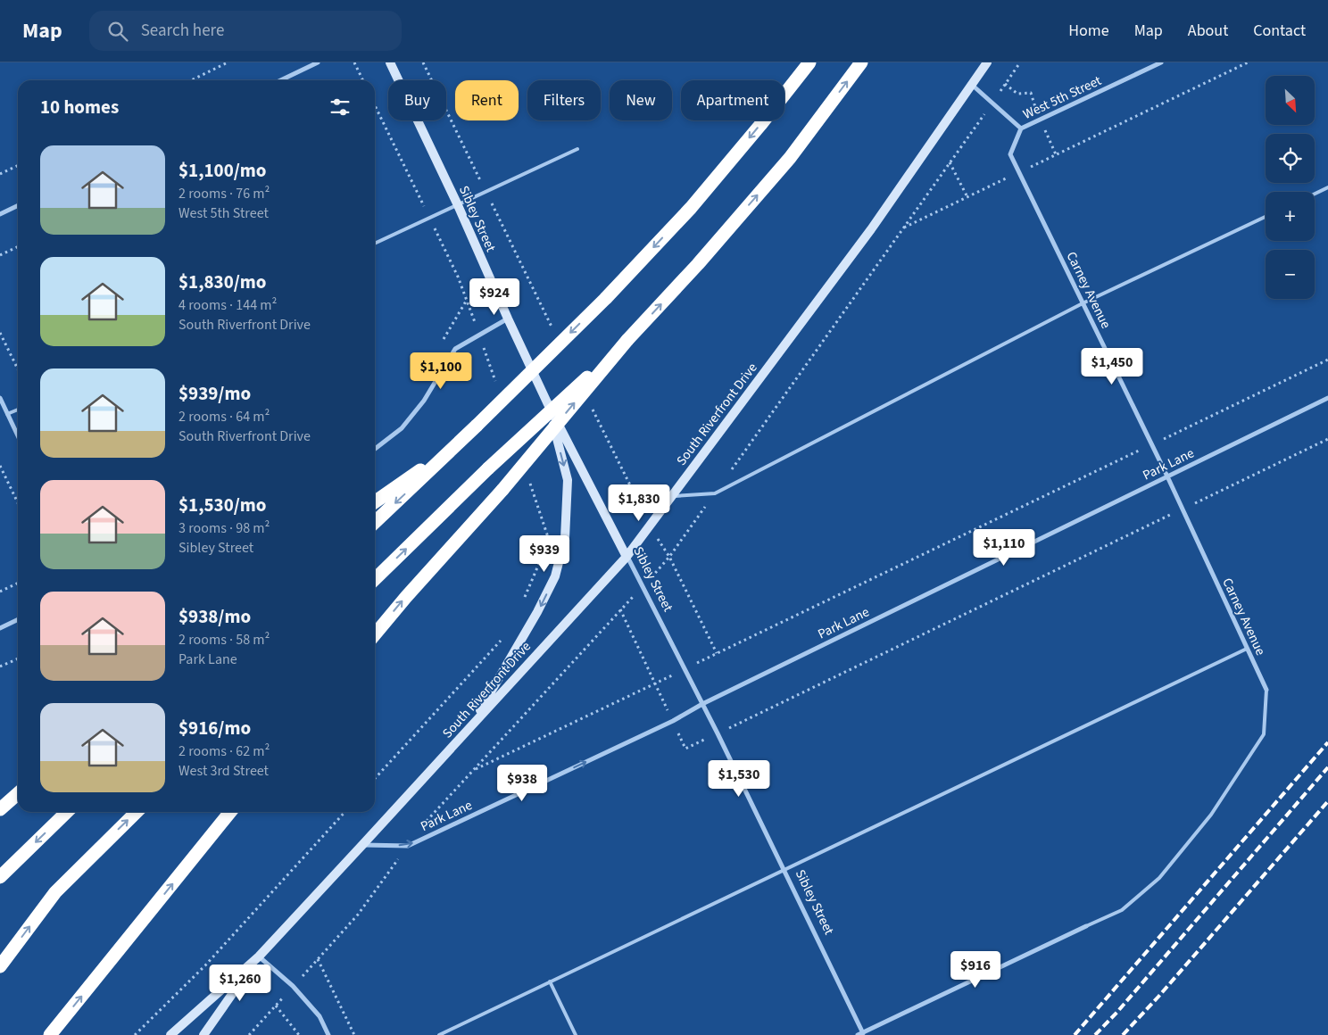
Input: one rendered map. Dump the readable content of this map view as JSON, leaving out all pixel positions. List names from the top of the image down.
{
  "streets": {
    "main road": ["Sibley Street", "South Riverfront Drive"],
    "street": ["West 5th Street", "Carney Avenue", "Park Lane"]
  },
  "crossings": [
    ["West 5th Street", "Carney Avenue"],
    ["Sibley Street", "South Riverfront Drive"],
    ["Sibley Street", "Park Lane"],
    ["Carney Avenue", "Park Lane"],
    ["South Riverfront Drive", "Park Lane"]
  ],
  "north": "bottom right",
  "page": {
    "header": "Map",
    "search": "Search here",
    "nav": [
      "Home",
      "Map",
      "About",
      "Contact"
    ],
    "map_buttons": ["+", "−"],
    "chip": [
      "Buy",
      "Rent",
      "Filters",
      "New",
      "Apartment"
    ],
    "heading": "10 homes",
    "list": [
      {
        "name": "$1,100/mo",
        "note": "2 rooms · 76 m² · West 5th Street"
      },
      {
        "name": "$1,830/mo",
        "note": "4 rooms · 144 m² · South Riverfront Drive"
      },
      {
        "name": "$939/mo",
        "note": "2 rooms · 64 m² · South Riverfront Drive"
      },
      {
        "name": "$1,530/mo",
        "note": "3 rooms · 98 m² · Sibley Street"
      },
      {
        "name": "$938/mo",
        "note": "2 rooms · 58 m² · Park Lane"
      },
      {
        "name": "$916/mo",
        "note": "2 rooms · 62 m² · West 3rd Street"
      }
    ],
    "price": [
      "$924",
      "$1,450",
      "$1,100",
      "$1,830",
      "$1,110",
      "$939",
      "$1,530",
      "$938",
      "$916",
      "$1,260"
    ]
  }
}
